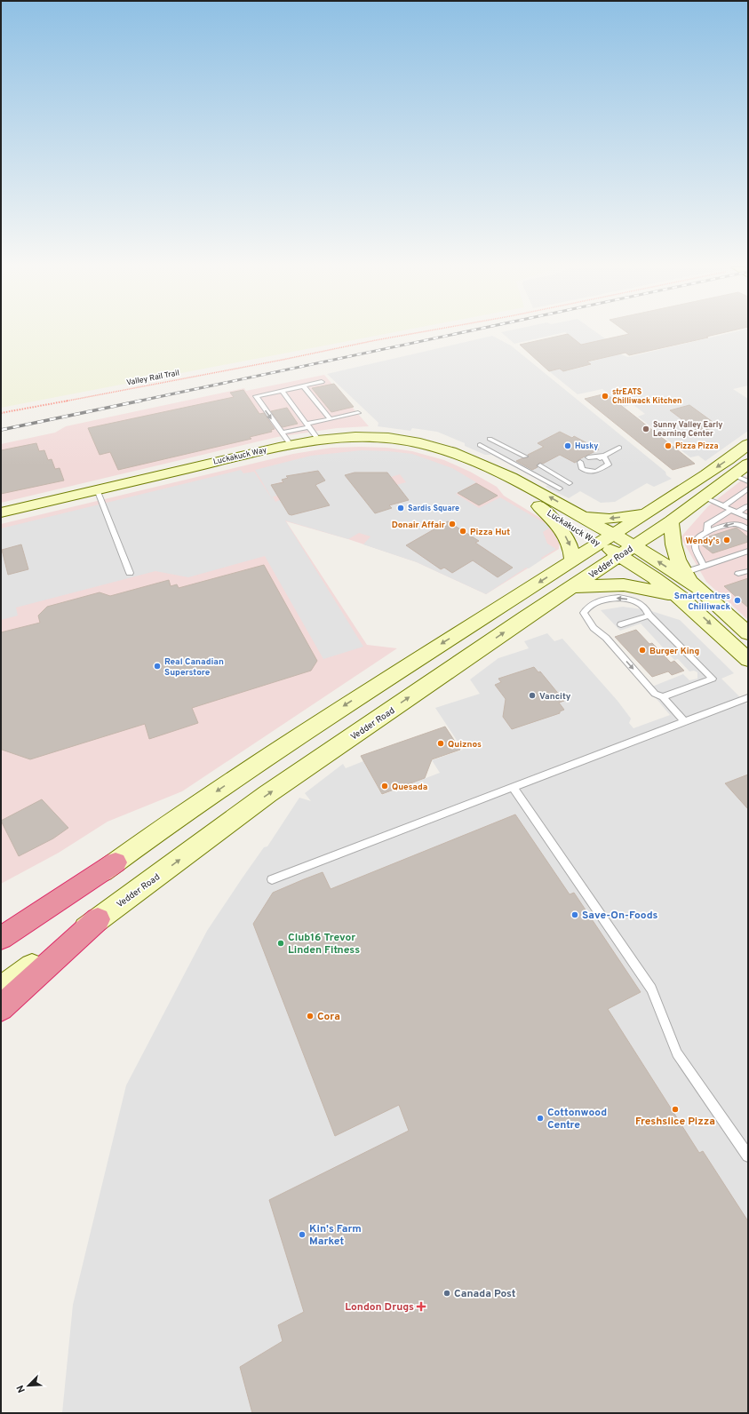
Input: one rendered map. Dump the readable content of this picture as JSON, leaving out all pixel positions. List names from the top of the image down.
{
  "streets": {
    "main road": ["Luckakuck Way", "Vedder Road"],
    "path": ["Valley Rail Trail"]
  },
  "crossings": [
    ["Luckakuck Way", "Vedder Road"]
  ],
  "places": {
    "other": [
      "strEATS Chilliwack Kitchen",
      "Sunny Valley Early Learning Center",
      "Husky",
      "Pizza Pizza",
      "Sardis Square",
      "Donair Affair",
      "Pizza Hut",
      "Wendy's",
      "Smartcentres Chilliwack",
      "Burger King",
      "Real Canadian Superstore",
      "Vancity",
      "Quiznos",
      "Quesada",
      "Save-On-Foods",
      "Club16 Trevor Linden Fitness",
      "Cora",
      "Freshslice Pizza",
      "Cottonwood Centre",
      "Kin's Farm Market",
      "Canada Post"
    ],
    "health": ["London Drugs"]
  },
  "north": "bottom left"
}
